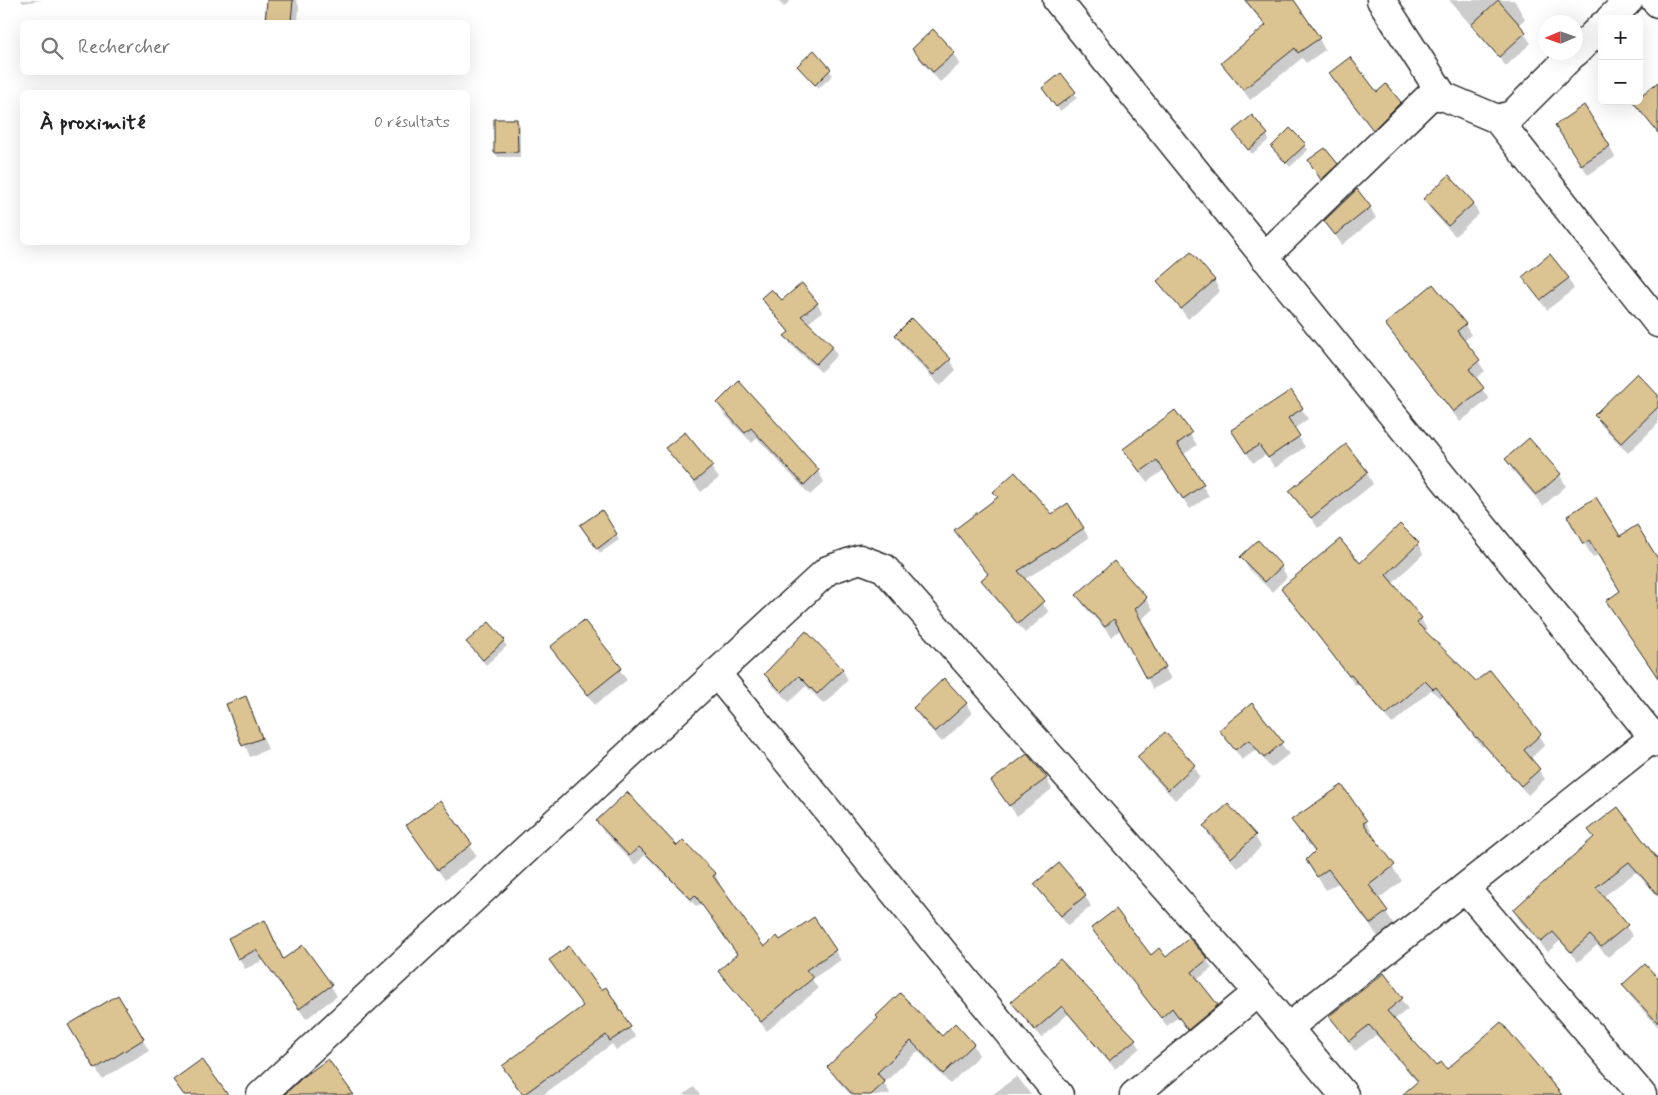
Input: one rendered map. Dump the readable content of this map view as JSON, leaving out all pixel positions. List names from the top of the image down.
{
  "north": "left",
  "page": {
    "map_buttons": ["+", "−"],
    "search": "Rechercher",
    "heading": ["À proximité", "0 résultats"]
  }
}
